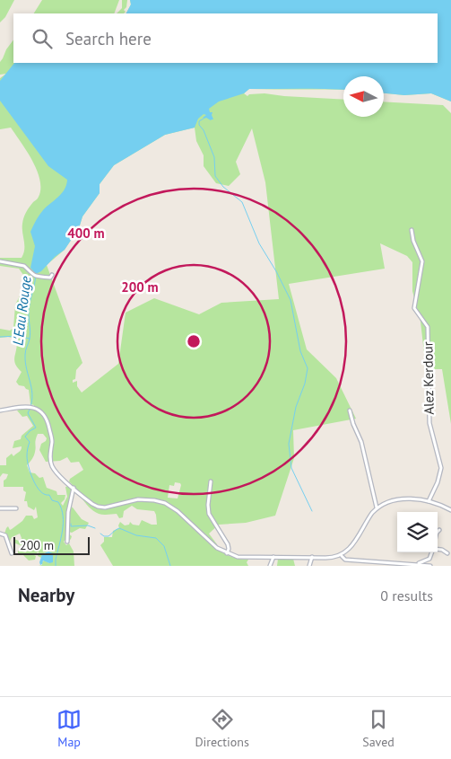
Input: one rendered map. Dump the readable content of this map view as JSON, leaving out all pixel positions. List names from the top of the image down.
{
  "streets": {
    "street": ["Alez Kerdour"]
  },
  "water": ["L'Eau Rouge"],
  "scale_bar": "200 m",
  "north": "left",
  "page": {
    "search": "Search here",
    "scale": "200 m",
    "heading": ["Nearby", "0 results"],
    "nav": ["Map", "Directions", "Saved"]
  },
  "rings": ["400 m", "200 m"]
}
